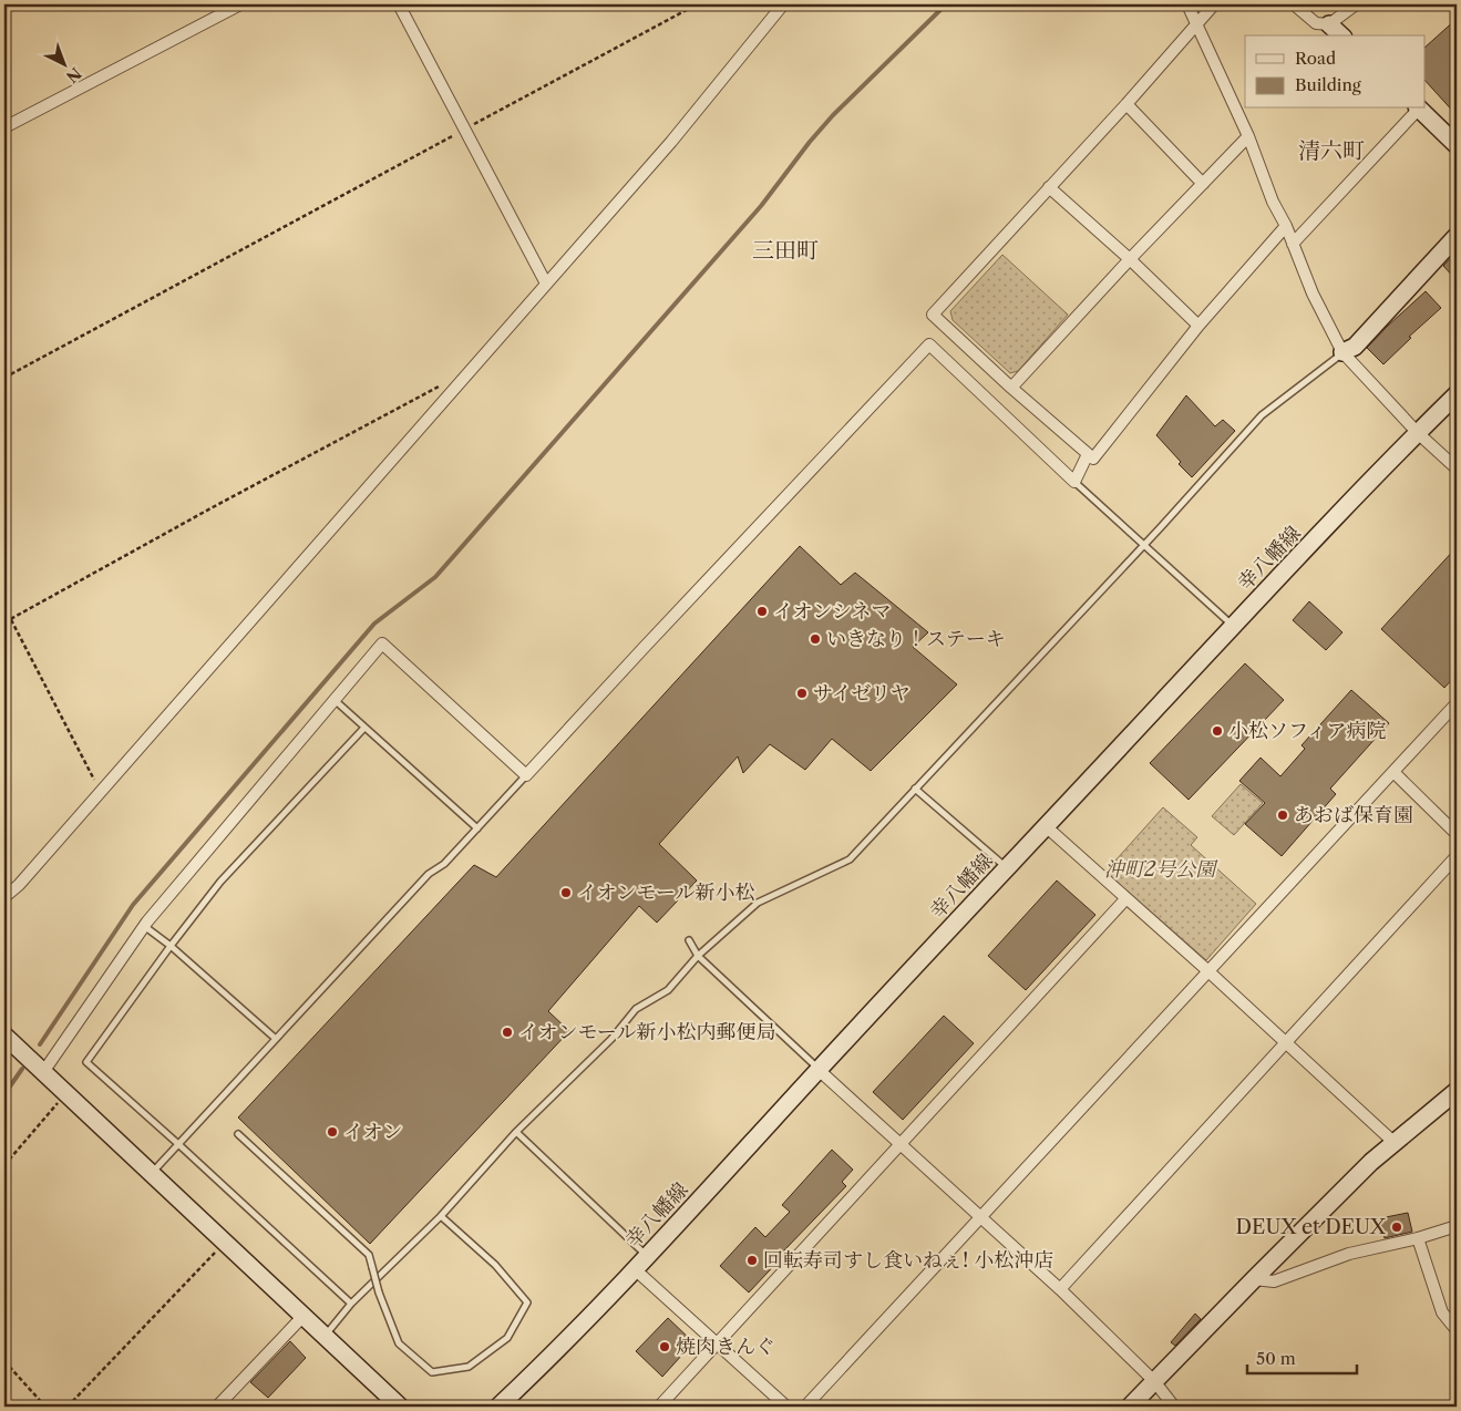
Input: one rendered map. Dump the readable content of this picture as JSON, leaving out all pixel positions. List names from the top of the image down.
{
  "streets": {
    "street": ["幸八幡線"]
  },
  "districts": ["清六町", "三田町"],
  "parks": ["沖町2号公園"],
  "places": [
    "イオンシネマ",
    "いきなり！ステーキ",
    "サイゼリヤ",
    "小松ソフィア病院",
    "あおば保育園",
    "イオンモール新小松",
    "イオンモール新小松内郵便局",
    "イオン",
    "DEUX et DEUX",
    "回転寿司すし食いねぇ! 小松沖店",
    "焼肉きんぐ"
  ],
  "legend": ["Road", "Building"],
  "scale_bar": "50 m",
  "north": "bottom right"
}
